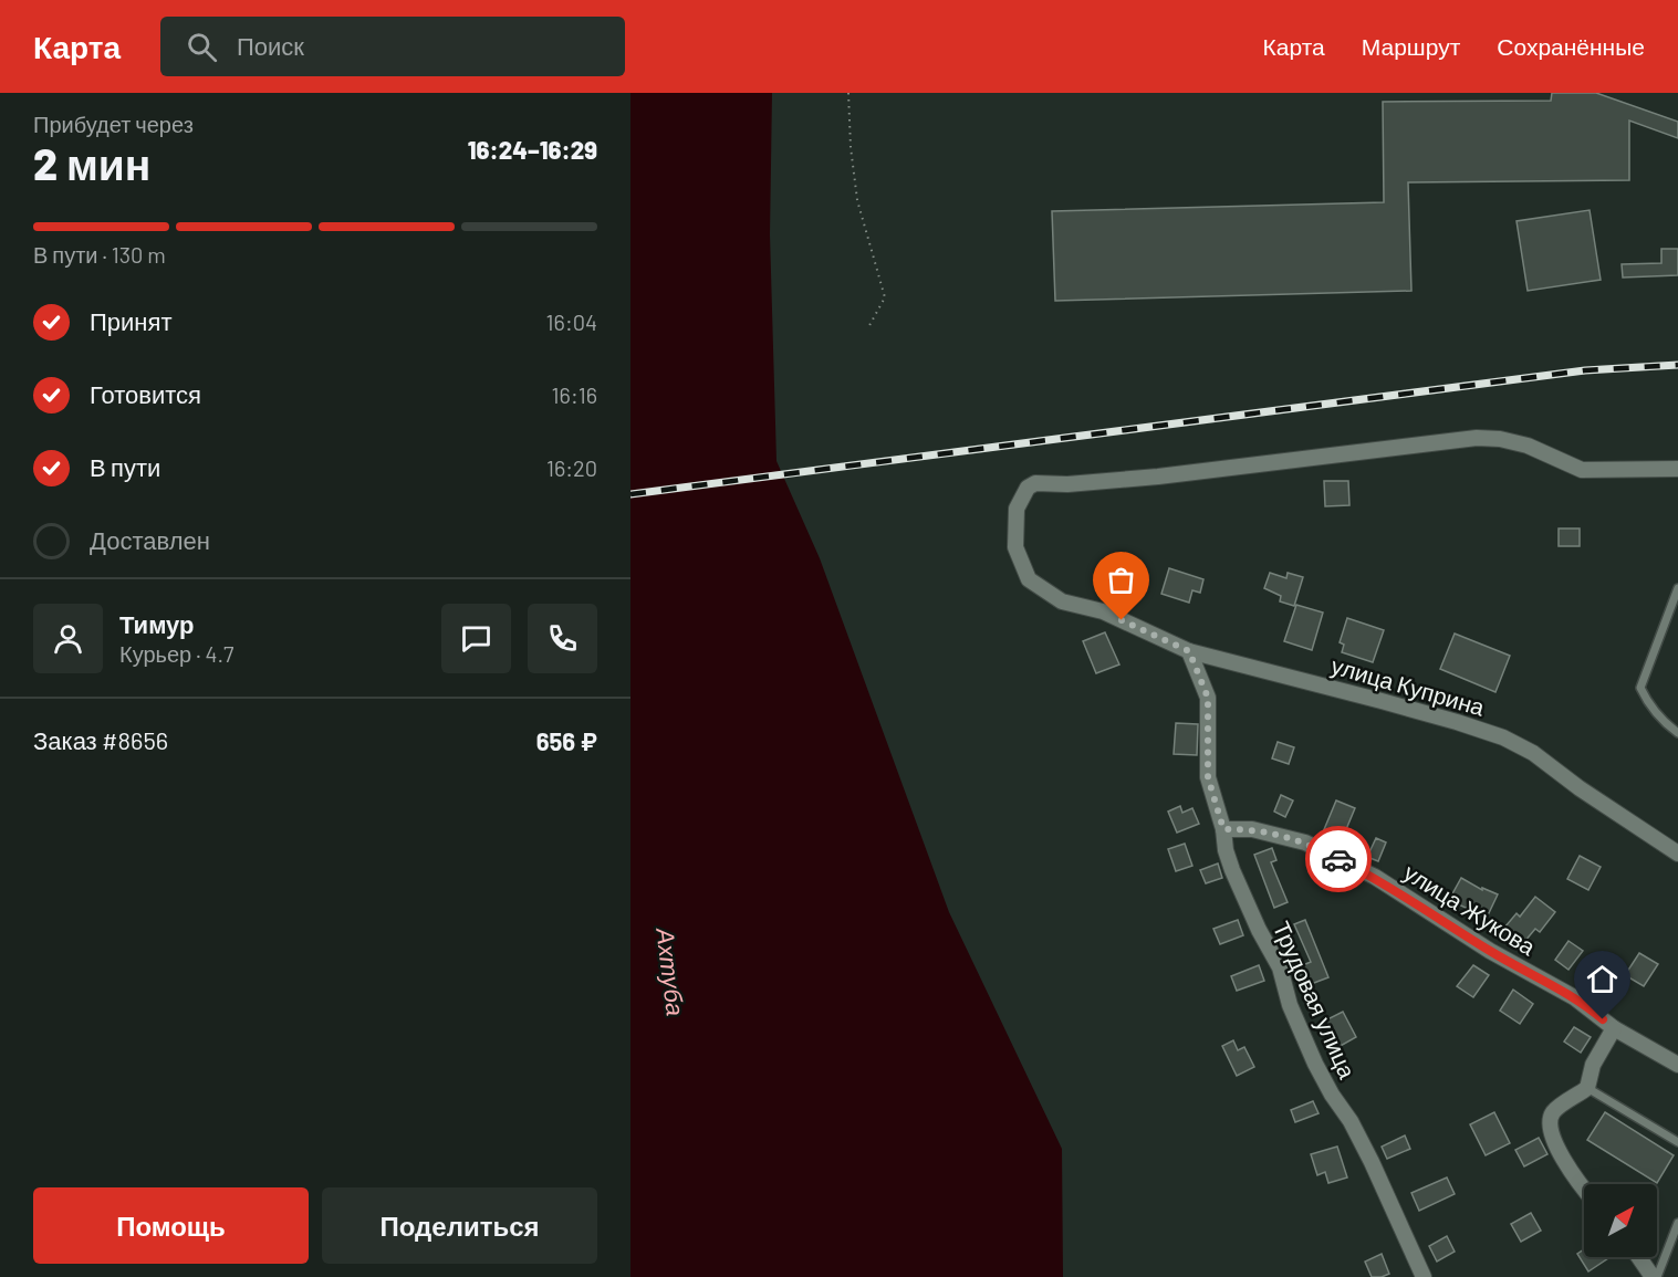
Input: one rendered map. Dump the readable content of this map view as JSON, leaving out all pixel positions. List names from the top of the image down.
{
  "streets": {
    "street": ["улица Куприна", "улица Жукова", "Трудовая улица"]
  },
  "crossings": [
    ["улица Куприна", "Трудовая улица"],
    ["улица Жукова", "Трудовая улица"]
  ],
  "water": ["Ахтуба"],
  "north": "top right",
  "page": {
    "header": "Карта",
    "search": "Поиск",
    "nav": ["Карта", "Маршрут", "Сохранённые"],
    "heading": ["2 мин", "Прибудет через", "16:24–16:29"],
    "panel": [
      "Тимур",
      "Курьер · 4.7",
      "Заказ #8656",
      "656 ₽"
    ],
    "bar": "В пути · 130 m",
    "list": [
      ["Принят", "16:04"],
      ["Готовится", "16:16"],
      ["В пути", "16:20"],
      "Доставлен"
    ],
    "buttons": ["Помощь", "Поделиться"]
  }
}
